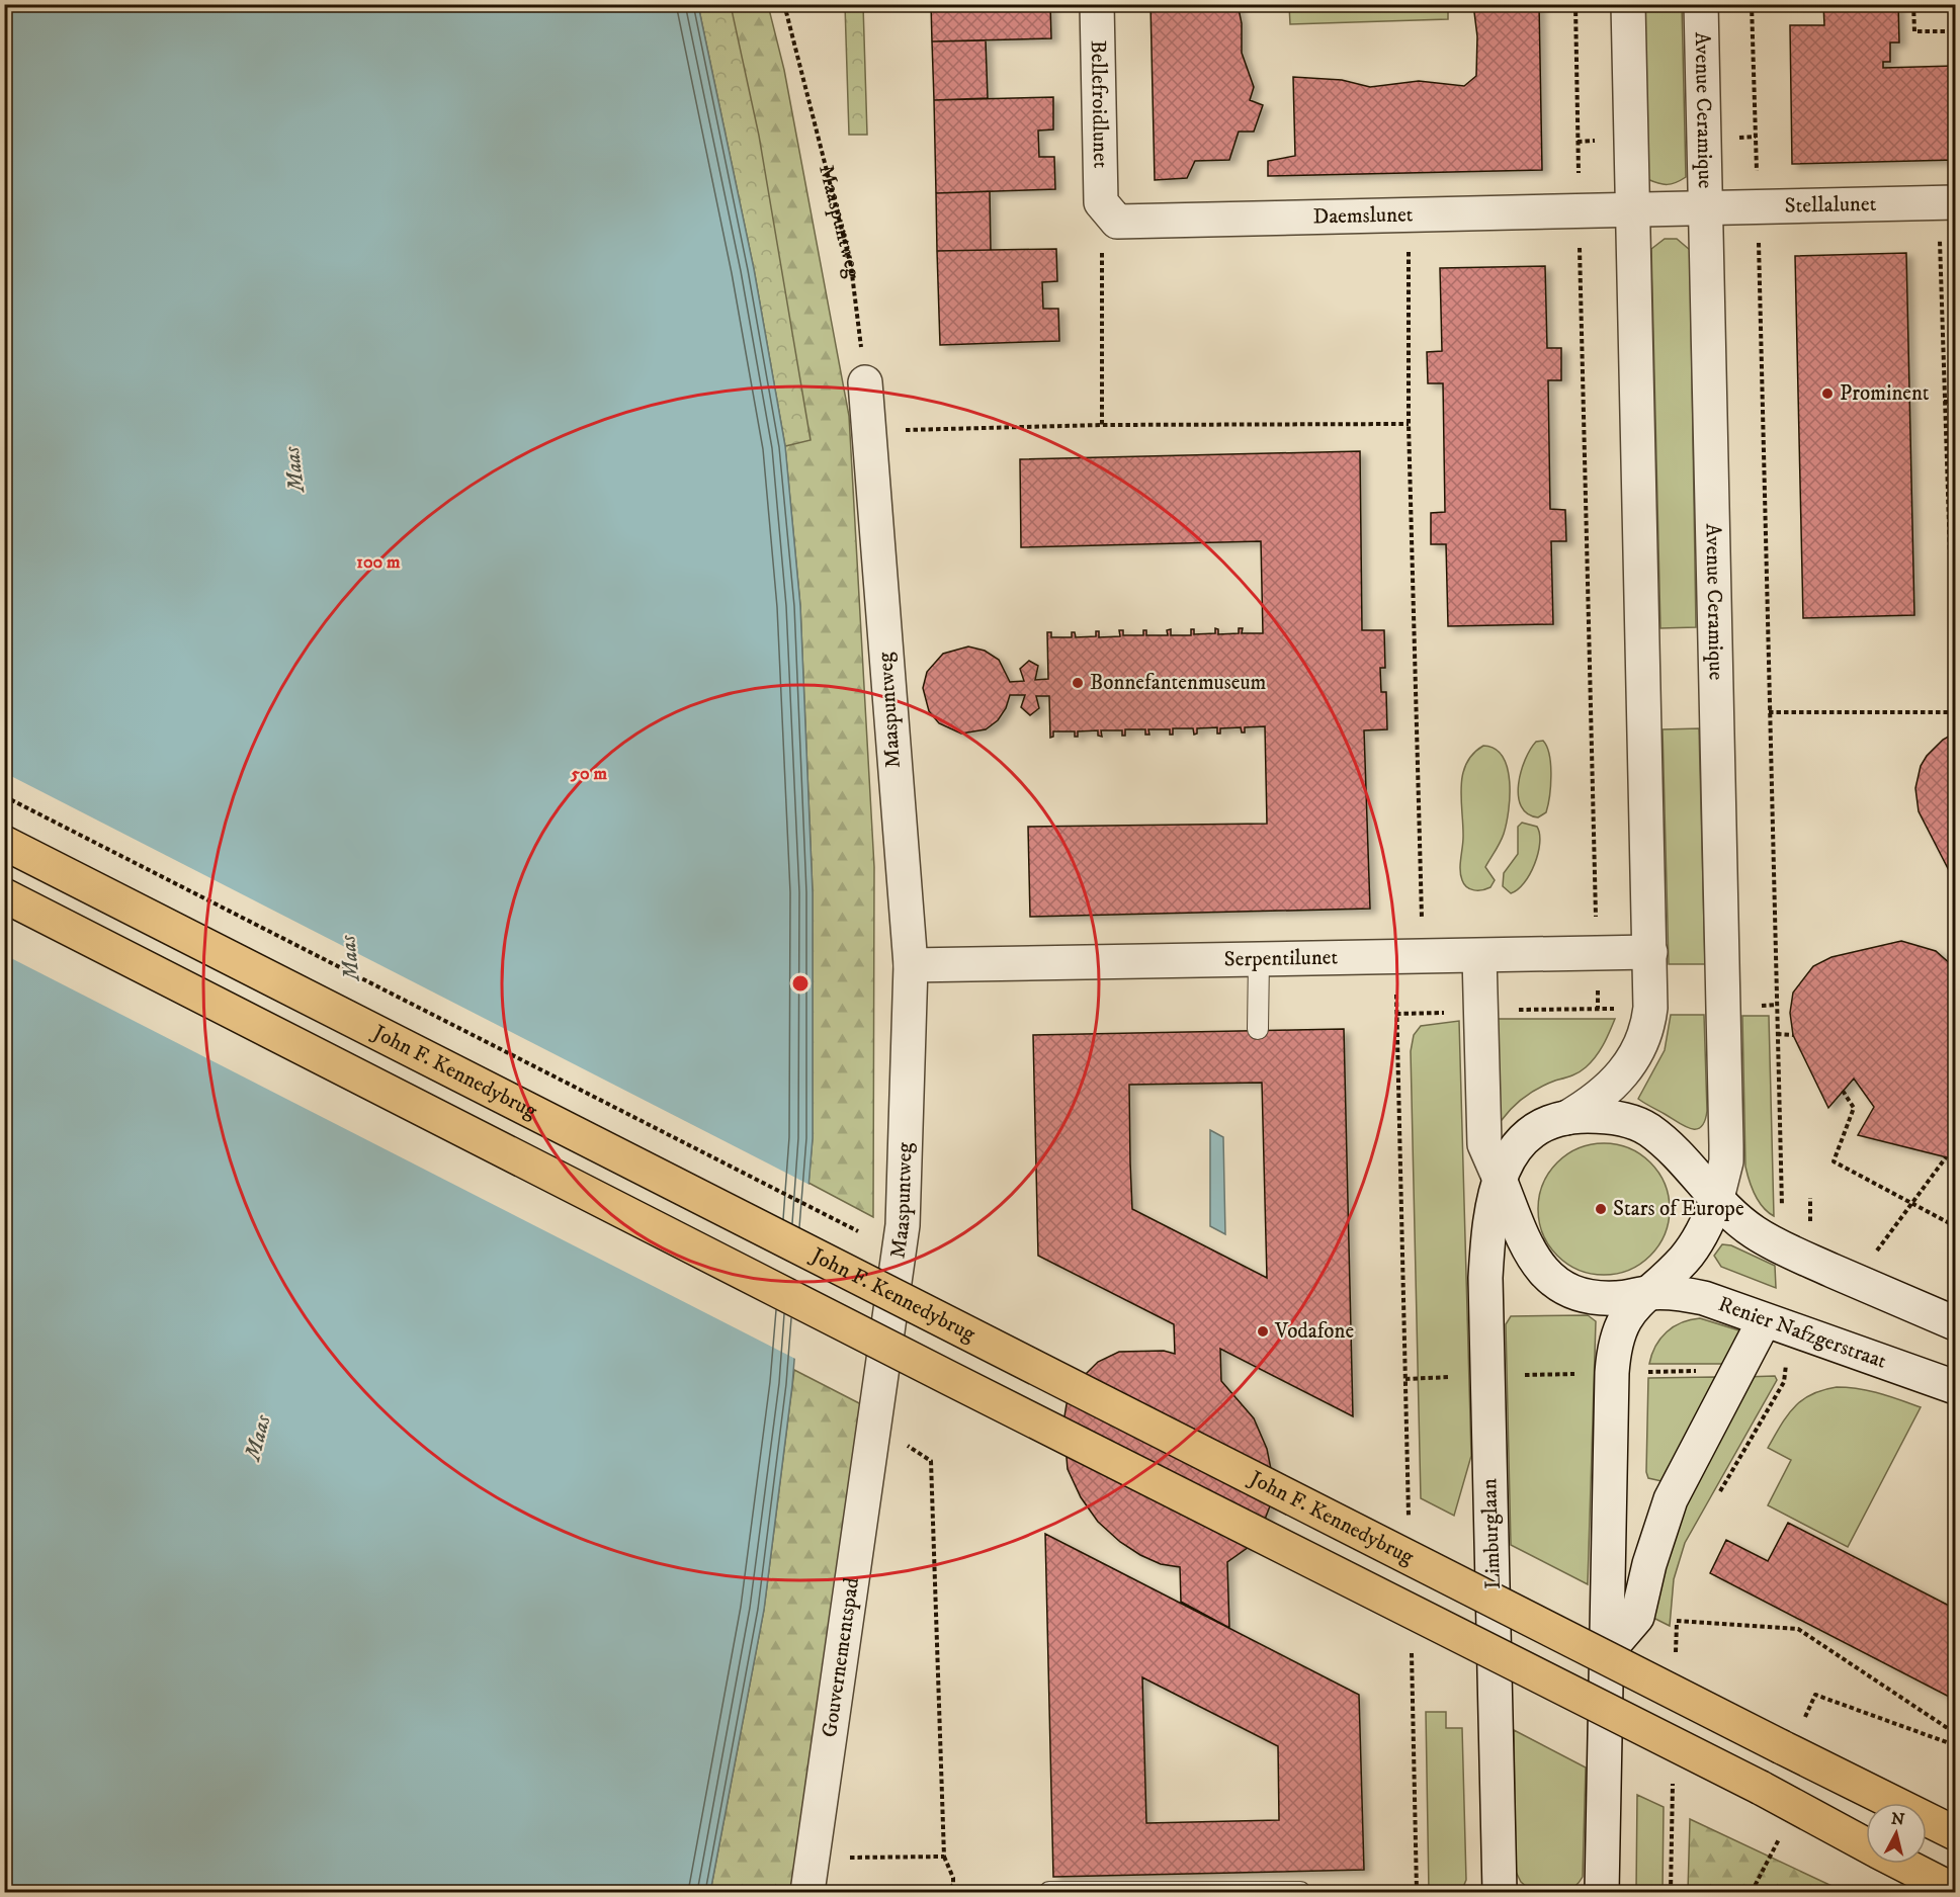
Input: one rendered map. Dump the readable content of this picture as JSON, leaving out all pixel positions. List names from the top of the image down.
{
  "streets": {
    "main road": ["John F. Kennedybrug"],
    "street": [
      "Bellefroidlunet",
      "Avenue Ceramique",
      "Stellalunet",
      "Daemslunet",
      "Maaspuntweg",
      "Serpentilunet",
      "Renier Nafzgerstraat",
      "Limburglaan",
      "Gouvernementspad"
    ]
  },
  "crossings": [
    ["Bellefroidlunet", "Daemslunet"],
    ["Avenue Ceramique", "Stellalunet"],
    ["Avenue Ceramique", "Renier Nafzgerstraat"],
    ["Avenue Ceramique", "Limburglaan"],
    ["Stellalunet", "Daemslunet"],
    ["Maaspuntweg", "Serpentilunet"],
    ["Maaspuntweg", "Gouvernementspad"],
    ["Renier Nafzgerstraat", "Limburglaan"]
  ],
  "water": ["Maas"],
  "places": [
    "Prominent",
    "Bonnefantenmuseum",
    "Stars of Europe",
    "Vodafone"
  ],
  "north": "top",
  "rings": ["100 m", "50 m"]
}
